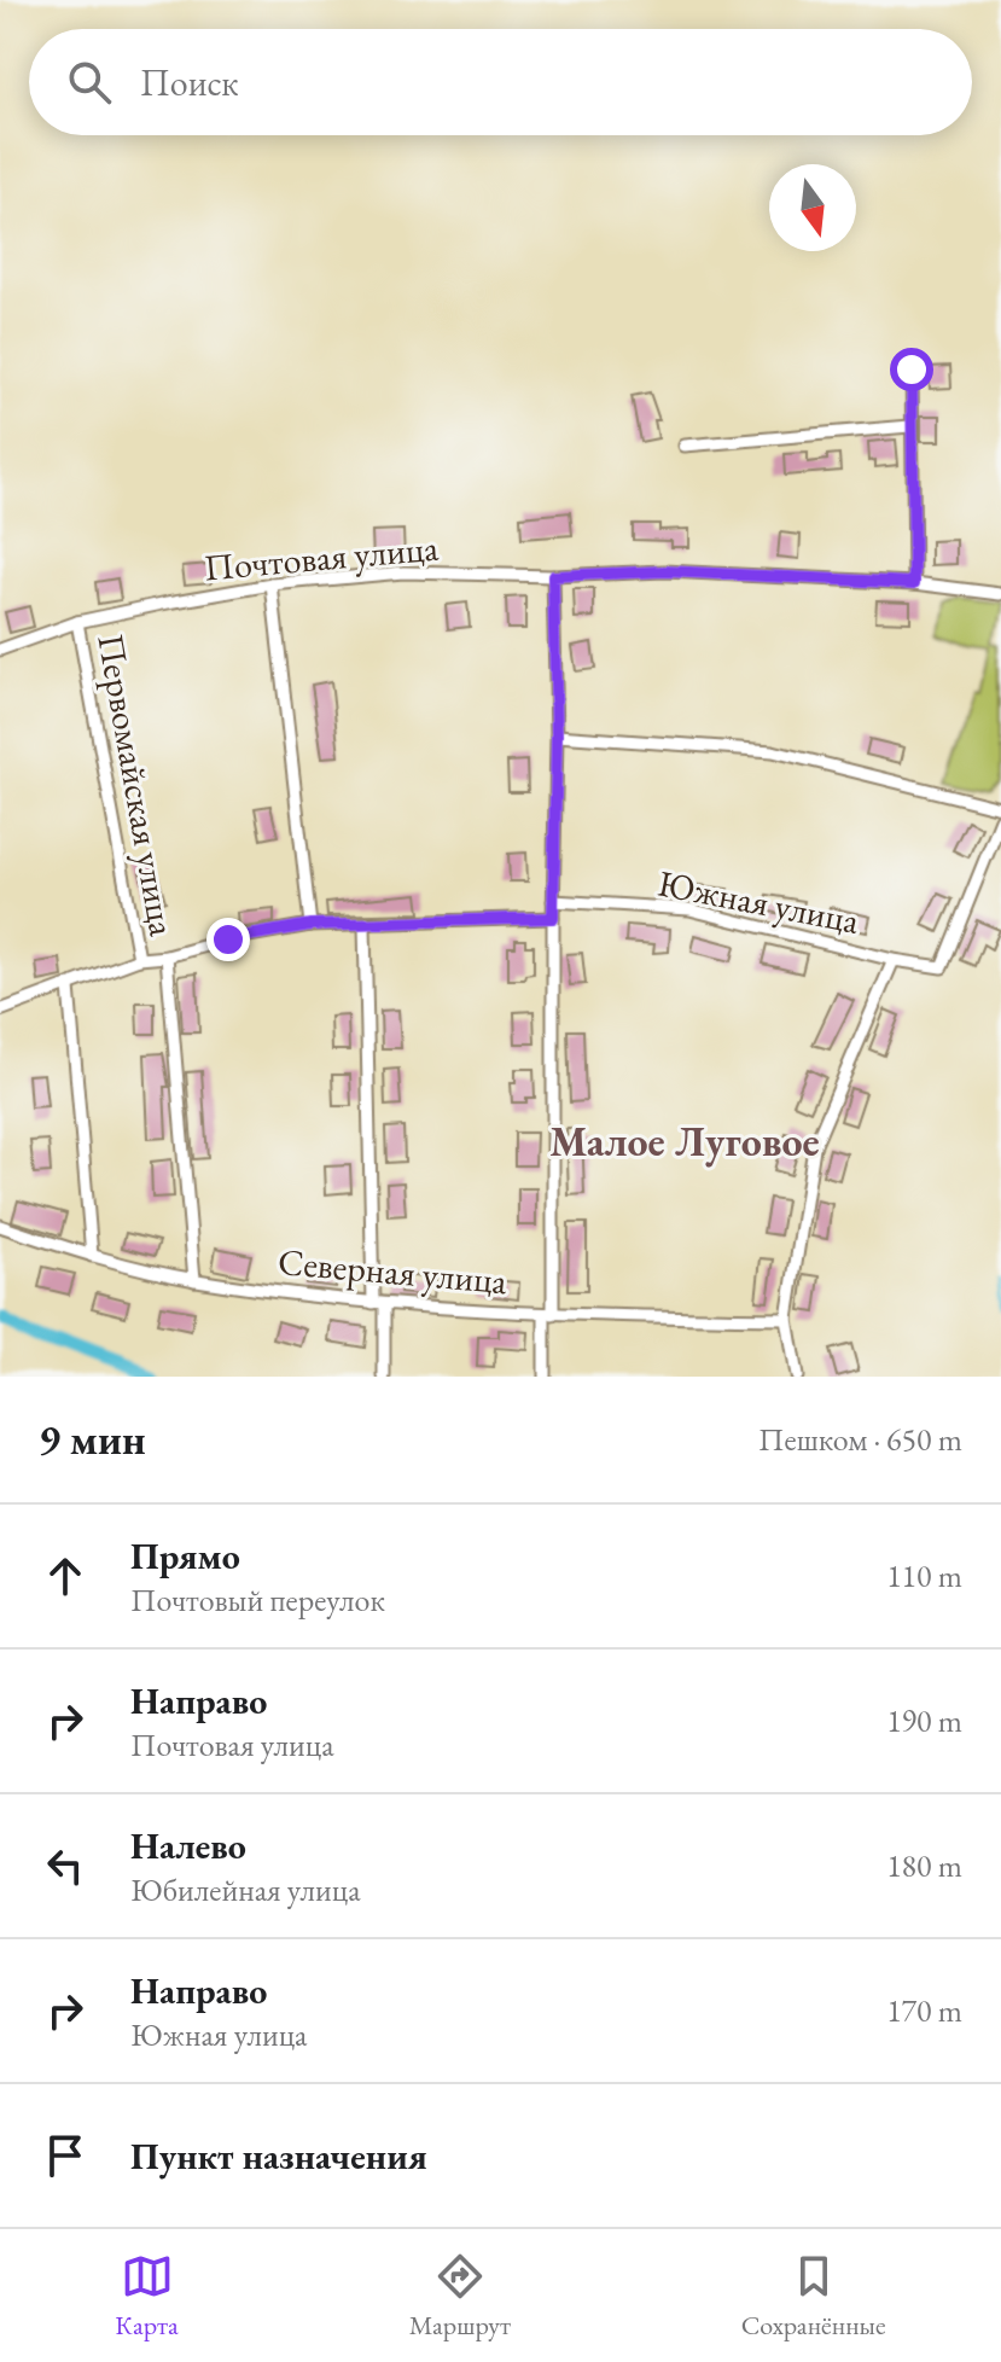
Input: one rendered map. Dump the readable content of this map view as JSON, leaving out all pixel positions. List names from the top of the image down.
{
  "streets": {
    "street": [
      "Почтовая улица",
      "Первомайская улица",
      "Южная улица",
      "Северная улица"
    ]
  },
  "crossings": [
    ["Почтовая улица", "Первомайская улица"],
    ["Первомайская улица", "Северная улица"]
  ],
  "districts": ["Малое Луговое"],
  "north": "bottom",
  "page": {
    "search": "Поиск",
    "heading": ["9 мин", "Пешком · 650 m"],
    "list": [
      ["Прямо", "Почтовый переулок", "110 m"],
      ["Направо", "Почтовая улица", "190 m"],
      ["Налево", "Юбилейная улица", "180 m"],
      ["Направо", "Южная улица", "170 m"],
      "Пункт назначения"
    ],
    "nav": ["Карта", "Маршрут", "Сохранённые"]
  }
}
